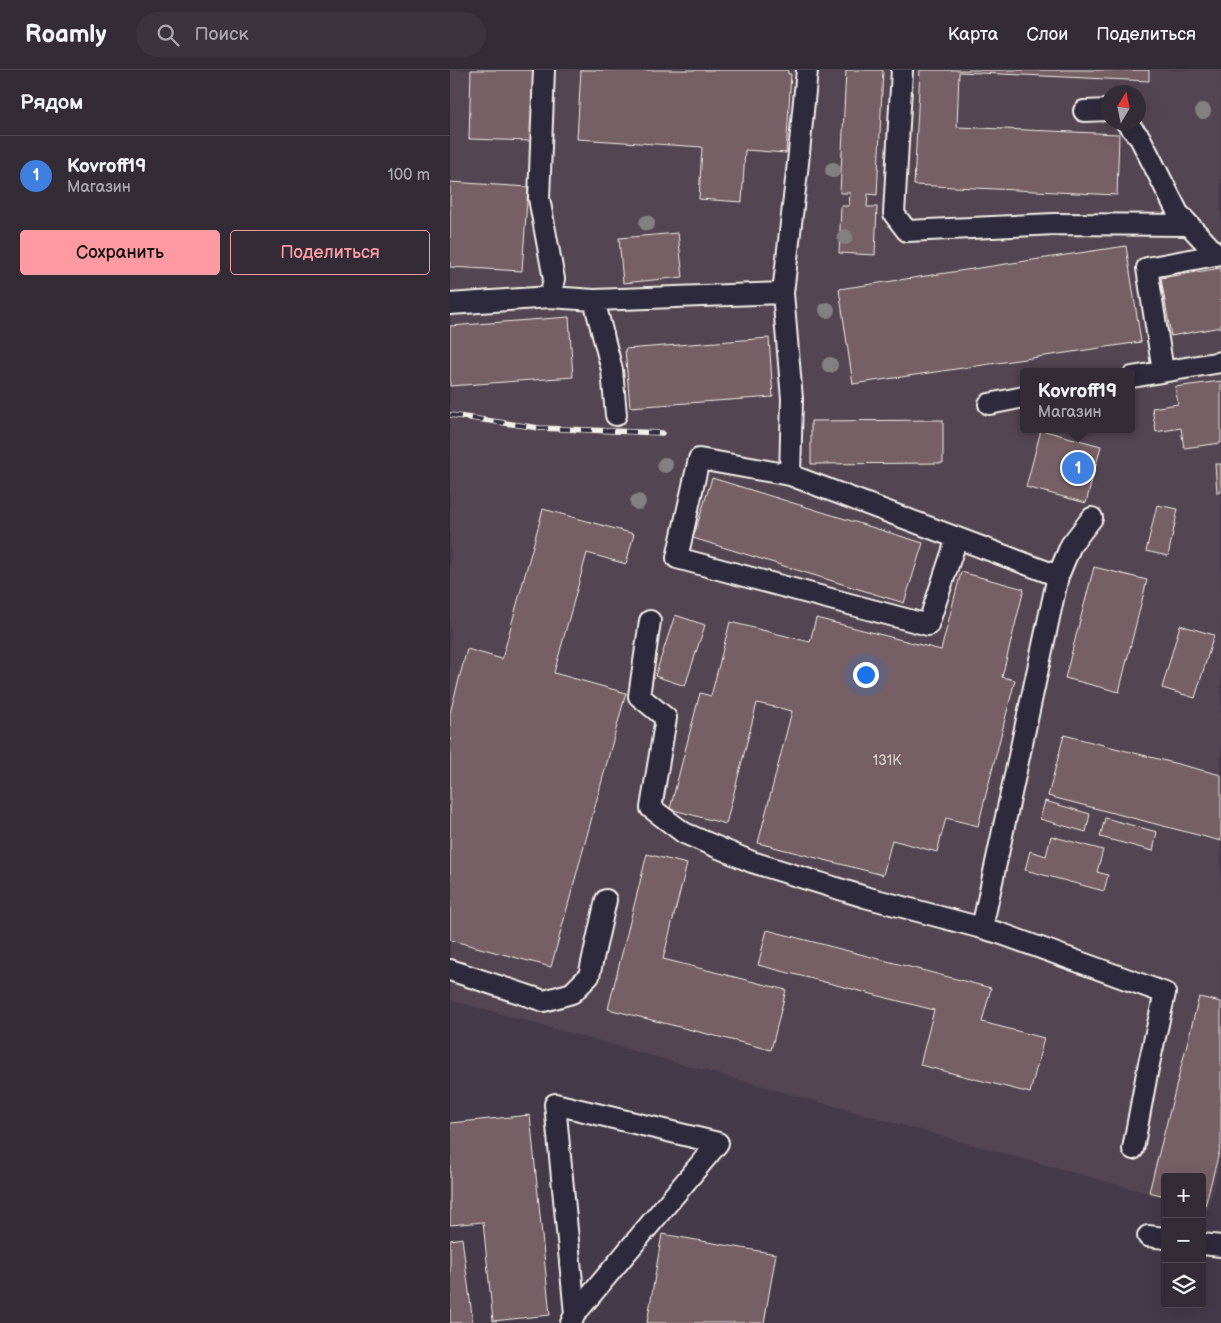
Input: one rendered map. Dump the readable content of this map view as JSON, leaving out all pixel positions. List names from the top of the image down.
{
  "house_numbers": ["131К"],
  "north": "top",
  "page": {
    "header": "Roamly",
    "search": "Поиск",
    "nav": ["Карта", "Слои", "Поделиться"],
    "heading": "Рядом",
    "list": [
      {
        "mark": "1",
        "name": "Kovroff19",
        "note": "Магазин",
        "value": "100 m"
      }
    ],
    "buttons": ["Сохранить", "Поделиться"],
    "popup": ["Kovroff19", "Магазин"],
    "pins": "1",
    "map_buttons": ["+", "−"]
  }
}
